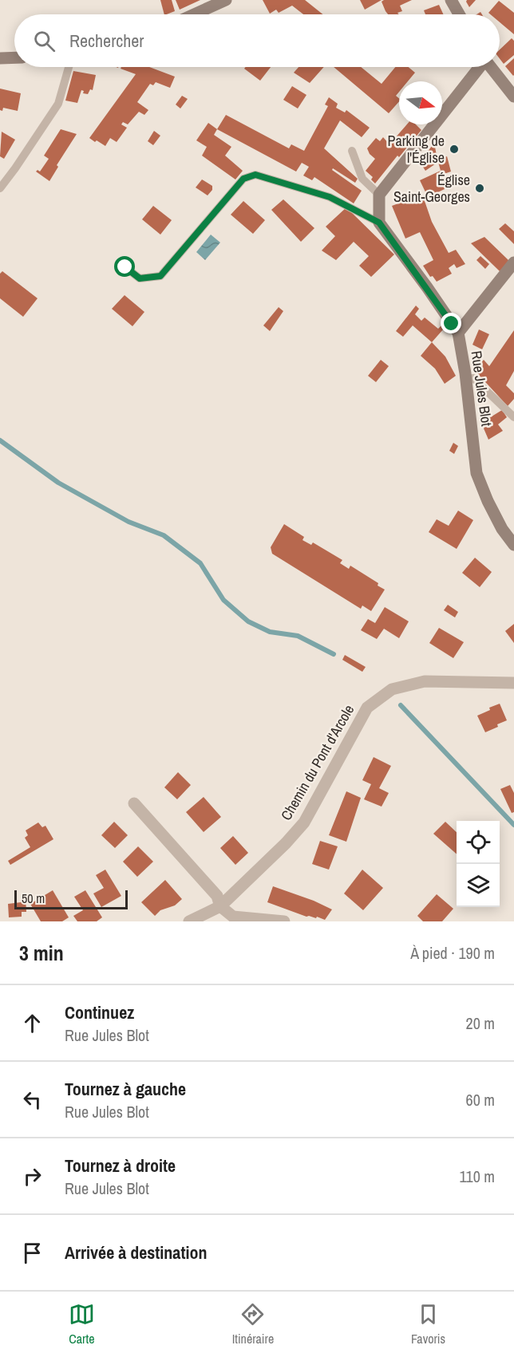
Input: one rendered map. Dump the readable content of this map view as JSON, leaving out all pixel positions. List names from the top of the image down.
{
  "streets": {
    "street": ["Rue Jules Blot", "Chemin du Pont d'Arcole"]
  },
  "places": ["Parking de l'Église", "Église Saint-Georges"],
  "scale_bar": "50 m",
  "north": "right",
  "page": {
    "search": "Rechercher",
    "scale": "50 m",
    "heading": ["3 min", "À pied · 190 m"],
    "list": [
      ["Continuez", "Rue Jules Blot", "20 m"],
      ["Tournez à gauche", "Rue Jules Blot", "60 m"],
      ["Tournez à droite", "Rue Jules Blot", "110 m"],
      "Arrivée à destination"
    ],
    "nav": ["Carte", "Itinéraire", "Favoris"]
  }
}
